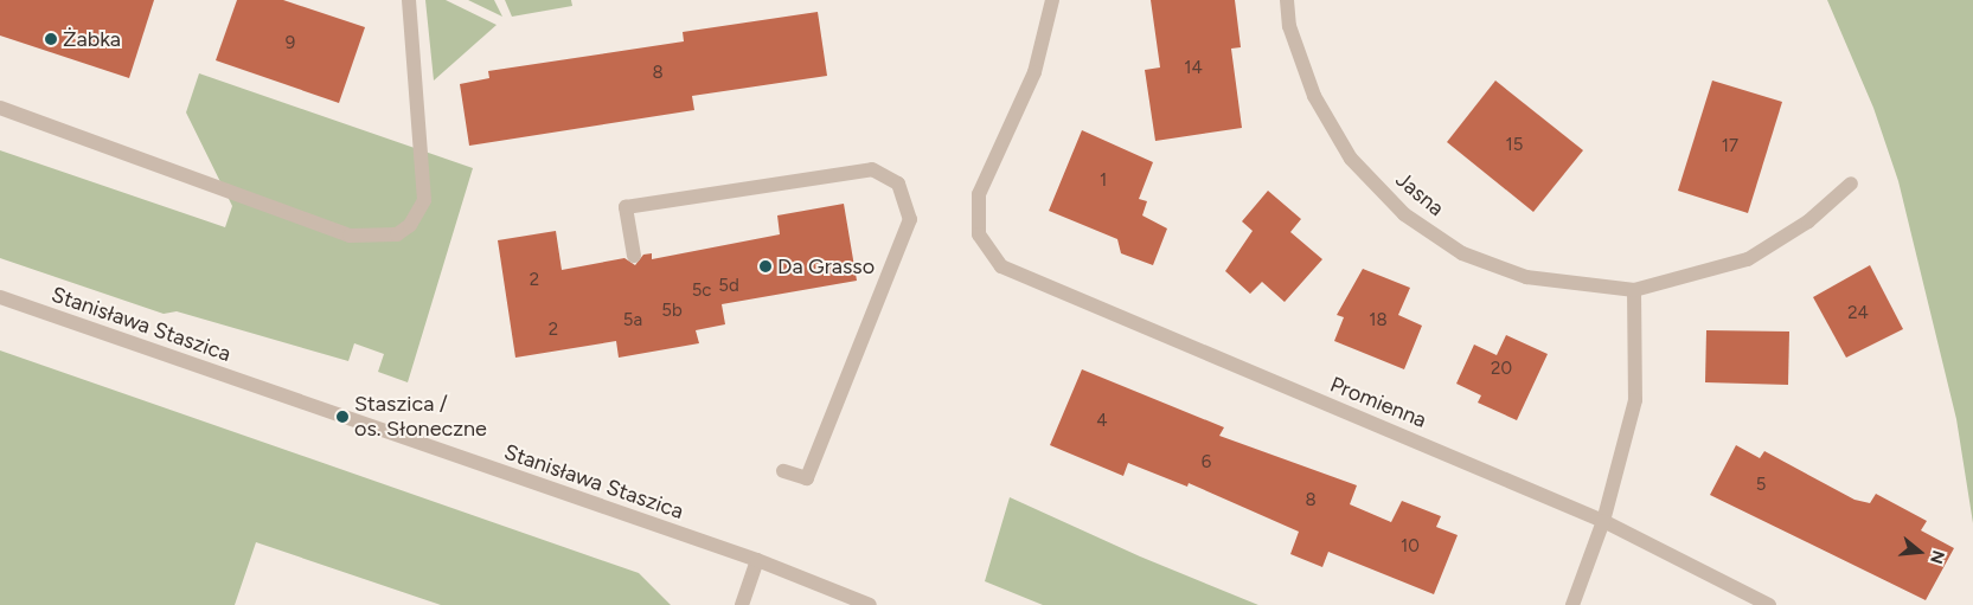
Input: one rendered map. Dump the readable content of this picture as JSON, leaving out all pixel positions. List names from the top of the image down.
{
  "streets": {
    "street": ["Jasna", "Stanisława Staszica", "Promienna"]
  },
  "places": ["Żabka", "Da Grasso", "Staszica / os. Słoneczne"],
  "house_numbers": [
    "9",
    "14",
    "8",
    "15",
    "17",
    "1",
    "2",
    "5d",
    "5c",
    "5b",
    "24",
    "5a",
    "18",
    "2",
    "20",
    "4",
    "6",
    "5",
    "8",
    "10"
  ],
  "north": "right"
}
